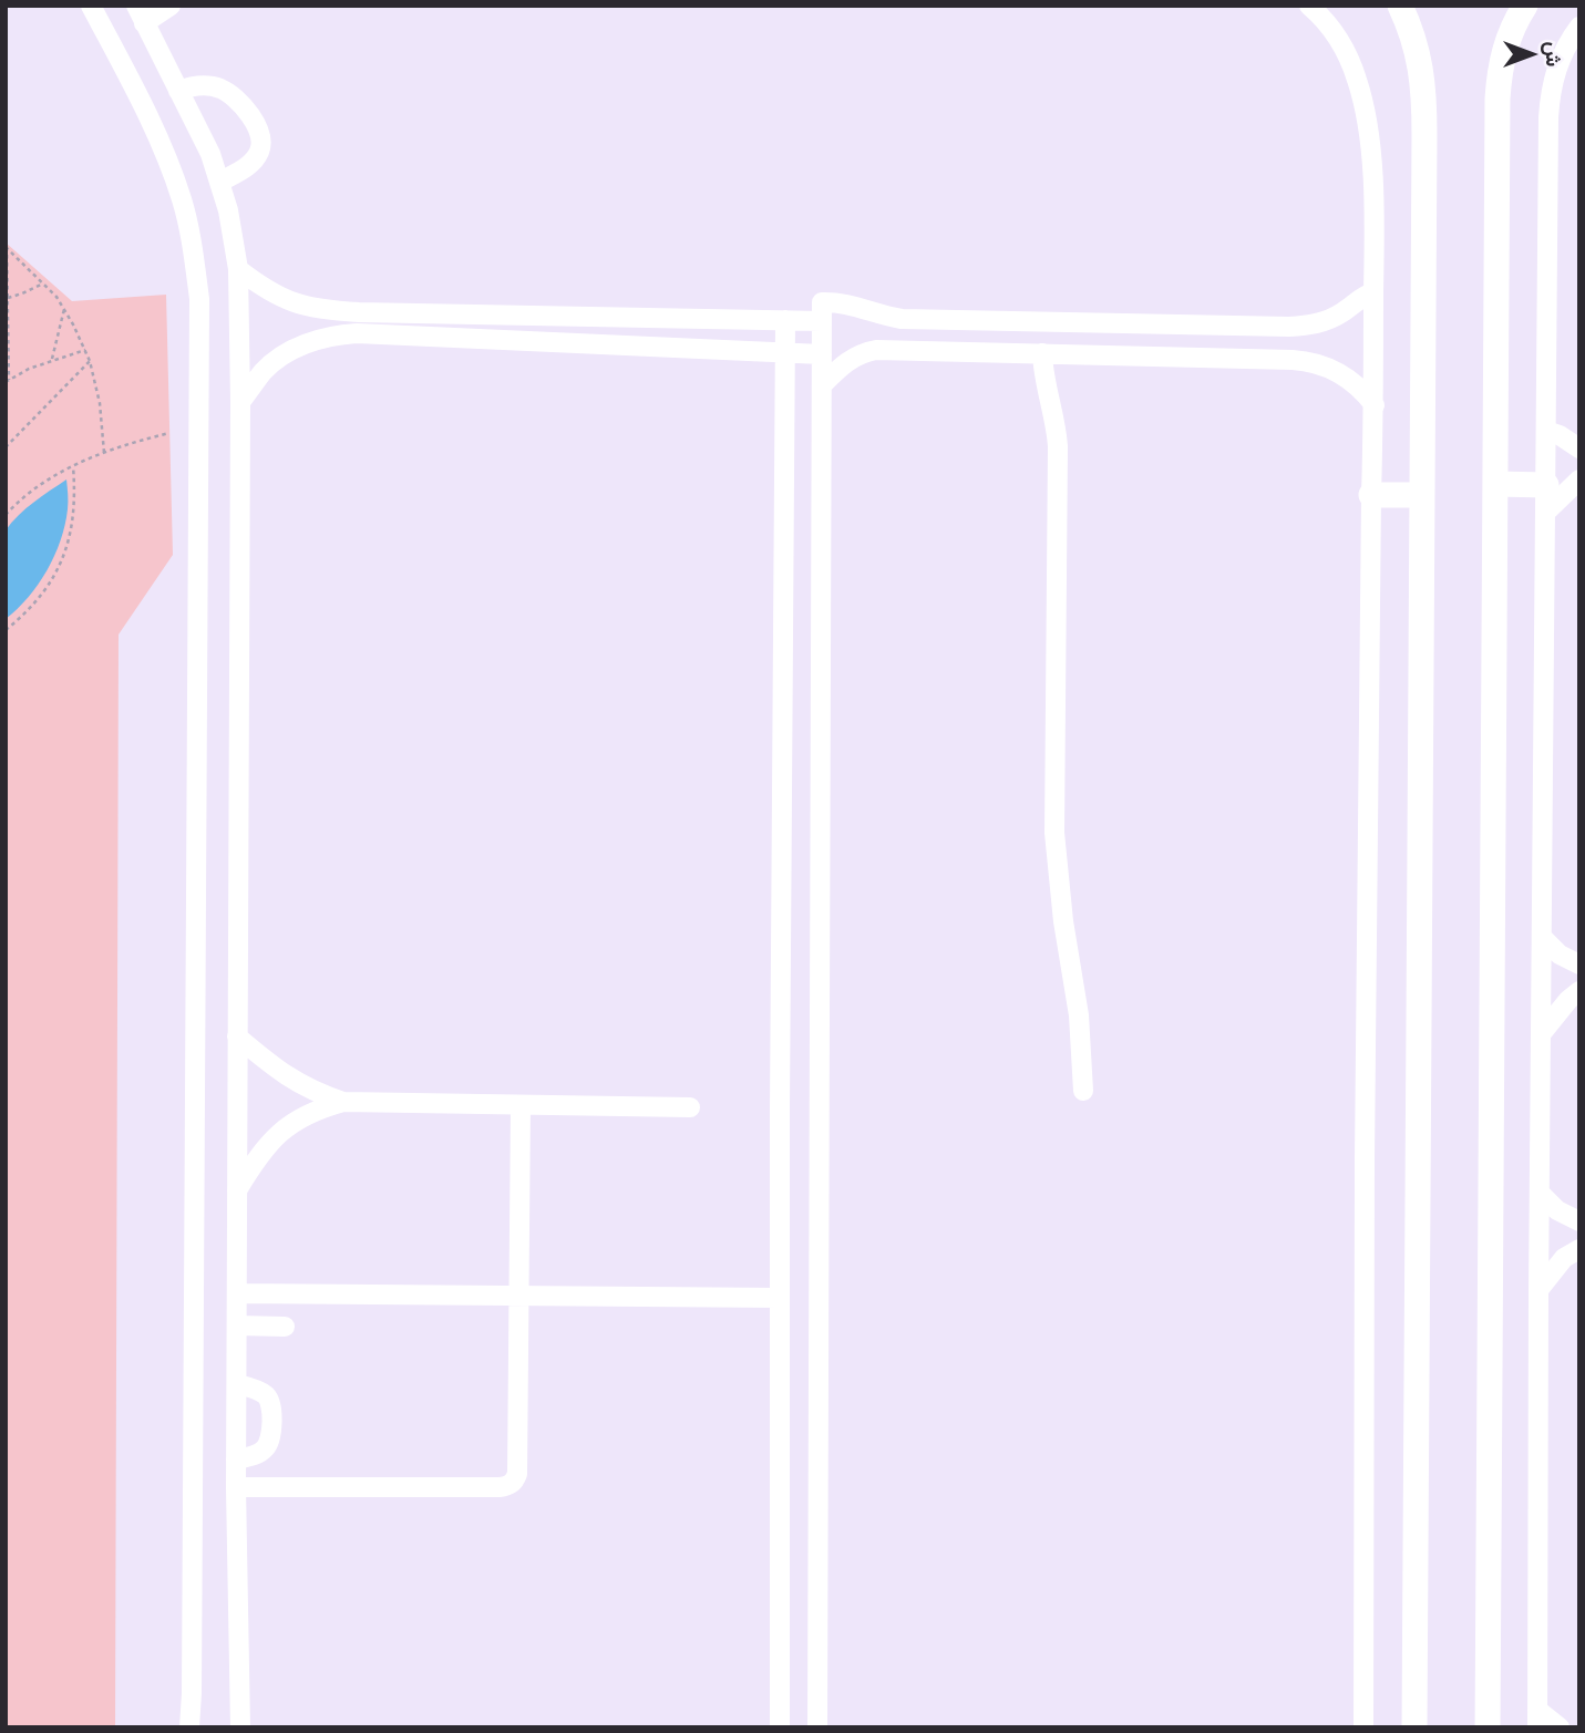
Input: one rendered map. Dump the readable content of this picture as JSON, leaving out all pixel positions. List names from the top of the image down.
{
  "north": "right"
}
